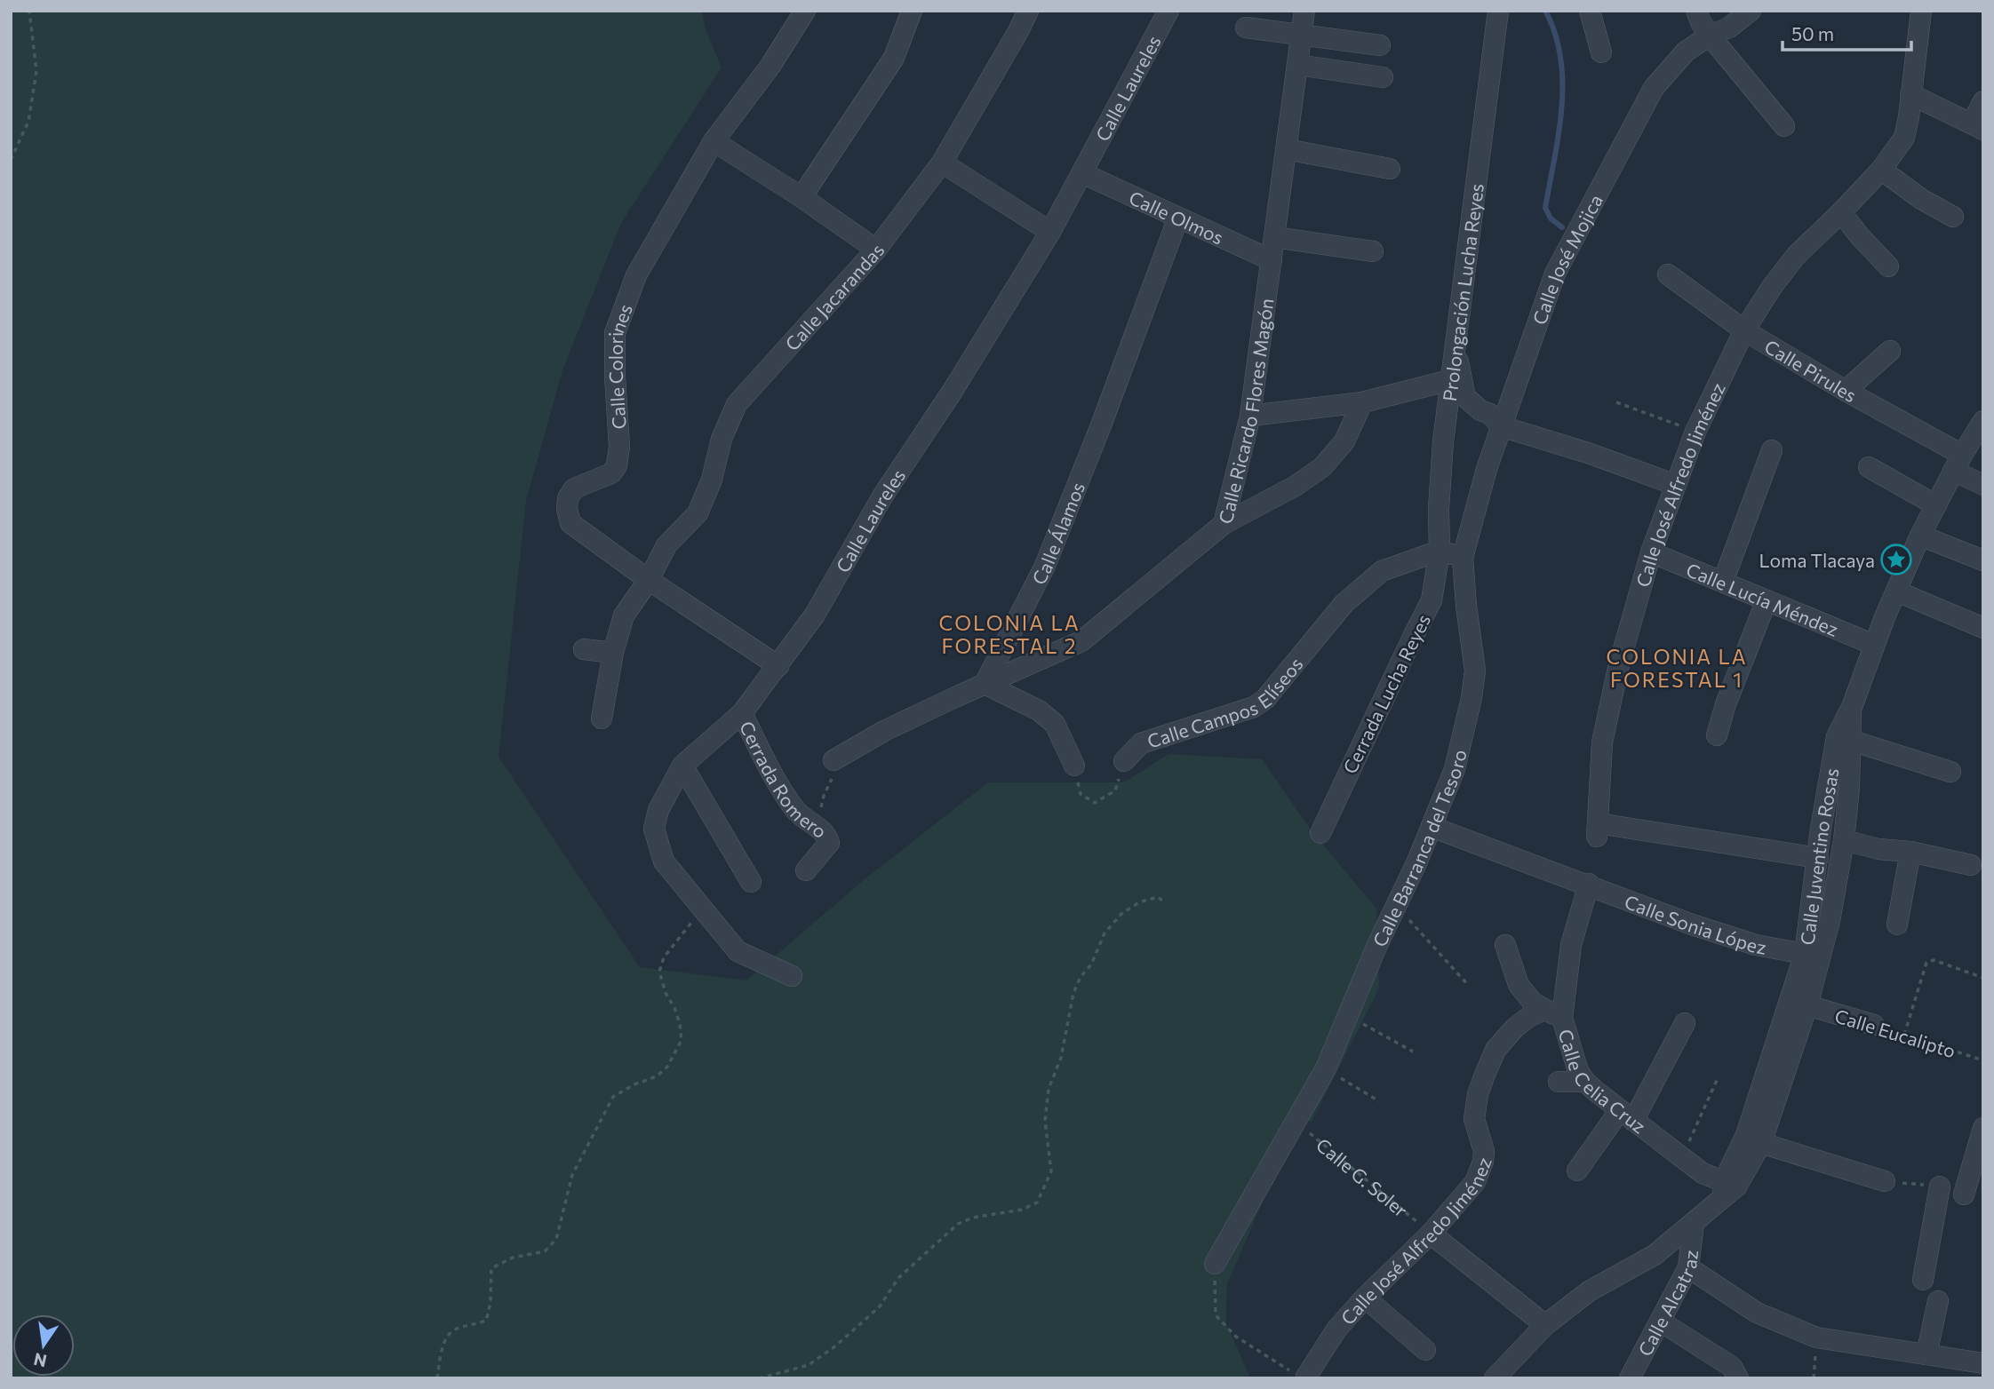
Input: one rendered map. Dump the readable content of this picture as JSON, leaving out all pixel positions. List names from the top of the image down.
{
  "streets": {
    "street": [
      "Calle Laureles",
      "Calle Olmos",
      "Calle José Mojica",
      "Prolongación Lucha Reyes",
      "Calle Jacarandas",
      "Calle Colorines",
      "Calle Pirules",
      "Calle Ricardo Flores Magón",
      "Calle José Alfredo Jiménez",
      "Calle Álamos",
      "Calle Lucía Méndez",
      "Cerrada Lucha Reyes",
      "Calle Campos Elíseos",
      "Cerrada Romero",
      "Calle Barranca del Tesoro",
      "Calle Juventino Rosas",
      "Calle Sonia López",
      "Calle Eucalipto",
      "Calle Celia Cruz",
      "Calle Alcatraz"
    ],
    "path": ["Calle G. Soler"]
  },
  "crossings": [
    ["Calle Laureles", "Calle Olmos"],
    ["Calle Laureles", "Calle Colorines"],
    ["Calle Laureles", "Cerrada Romero"],
    ["Calle Olmos", "Calle Ricardo Flores Magón"],
    ["Calle Olmos", "Calle Álamos"],
    ["Calle José Mojica", "Calle Barranca del Tesoro"],
    ["Prolongación Lucha Reyes", "Cerrada Lucha Reyes"],
    ["Prolongación Lucha Reyes", "Calle Campos Elíseos"],
    ["Calle Jacarandas", "Calle Colorines"],
    ["Calle Pirules", "Calle José Alfredo Jiménez"],
    ["Calle Pirules", "Calle Juventino Rosas"],
    ["Calle Ricardo Flores Magón", "Calle Álamos"],
    ["Calle José Alfredo Jiménez", "Calle Lucía Méndez"],
    ["Calle José Alfredo Jiménez", "Calle Juventino Rosas"],
    ["Calle José Alfredo Jiménez", "Calle Celia Cruz"],
    ["Calle José Alfredo Jiménez", "Calle G. Soler"],
    ["Calle Lucía Méndez", "Calle Juventino Rosas"],
    ["Cerrada Lucha Reyes", "Calle Campos Elíseos"],
    ["Calle Barranca del Tesoro", "Calle Sonia López"],
    ["Calle Barranca del Tesoro", "Calle G. Soler"],
    ["Calle Juventino Rosas", "Calle Sonia López"],
    ["Calle Juventino Rosas", "Calle Eucalipto"]
  ],
  "districts": ["COLONIA LA FORESTAL 2", "COLONIA LA FORESTAL 1"],
  "places": {
    "place": ["Loma Tlacaya"]
  },
  "scale_bar": "50 m",
  "north": "bottom"
}
